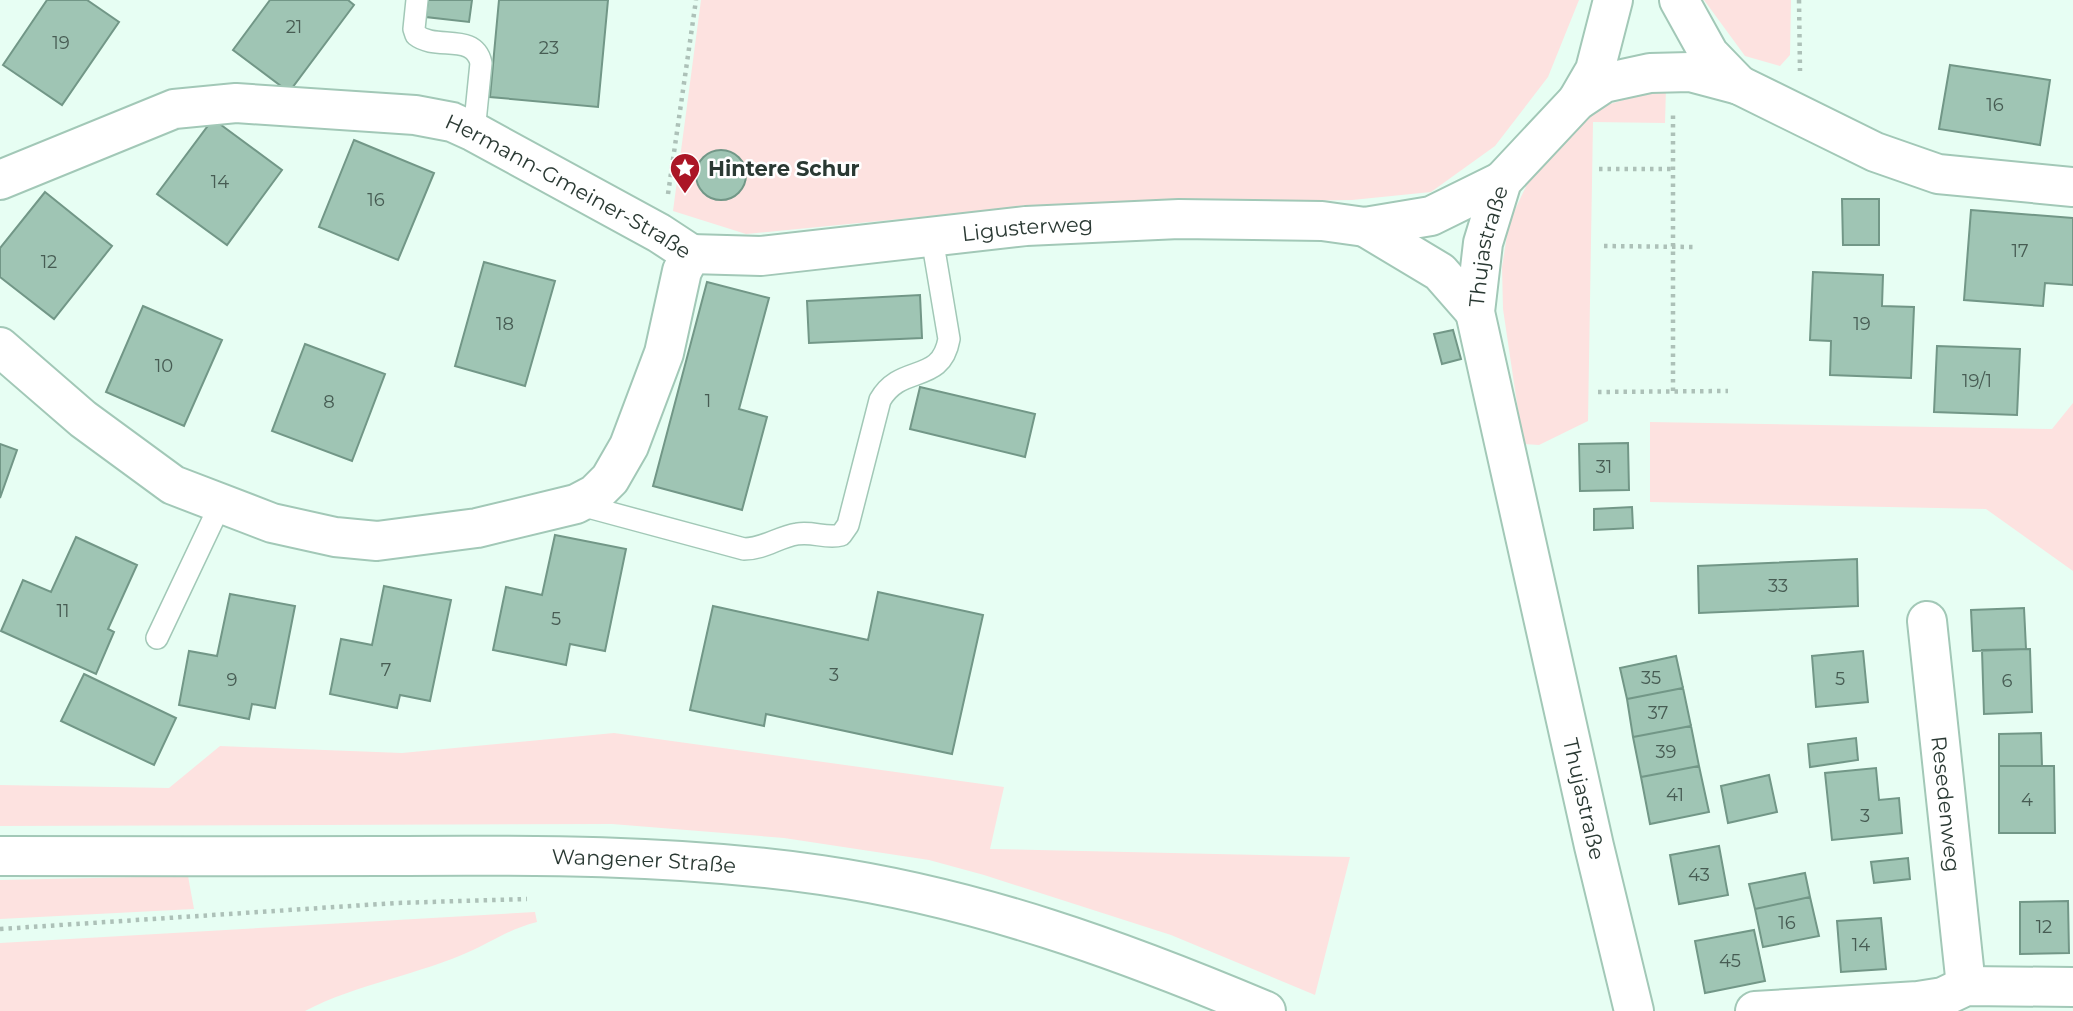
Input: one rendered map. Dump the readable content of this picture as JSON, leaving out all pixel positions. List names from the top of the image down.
{
  "streets": {
    "street": [
      "Hermann-Gmeiner-Straße",
      "Ligusterweg",
      "Thujastraße",
      "Resedenweg",
      "Wangener Straße"
    ]
  },
  "crossings": [
    ["Hermann-Gmeiner-Straße", "Ligusterweg"],
    ["Ligusterweg", "Thujastraße"]
  ],
  "places": {
    "place": ["Hintere Schur"]
  },
  "house_numbers": [
    "21",
    "19",
    "23",
    "16",
    "14",
    "16",
    "17",
    "12",
    "18",
    "19",
    "10",
    "19/1",
    "1",
    "8",
    "31",
    "33",
    "11",
    "5",
    "7",
    "3",
    "35",
    "5",
    "9",
    "6",
    "37",
    "39",
    "41",
    "4",
    "3",
    "43",
    "16",
    "12",
    "14",
    "45"
  ]
}
